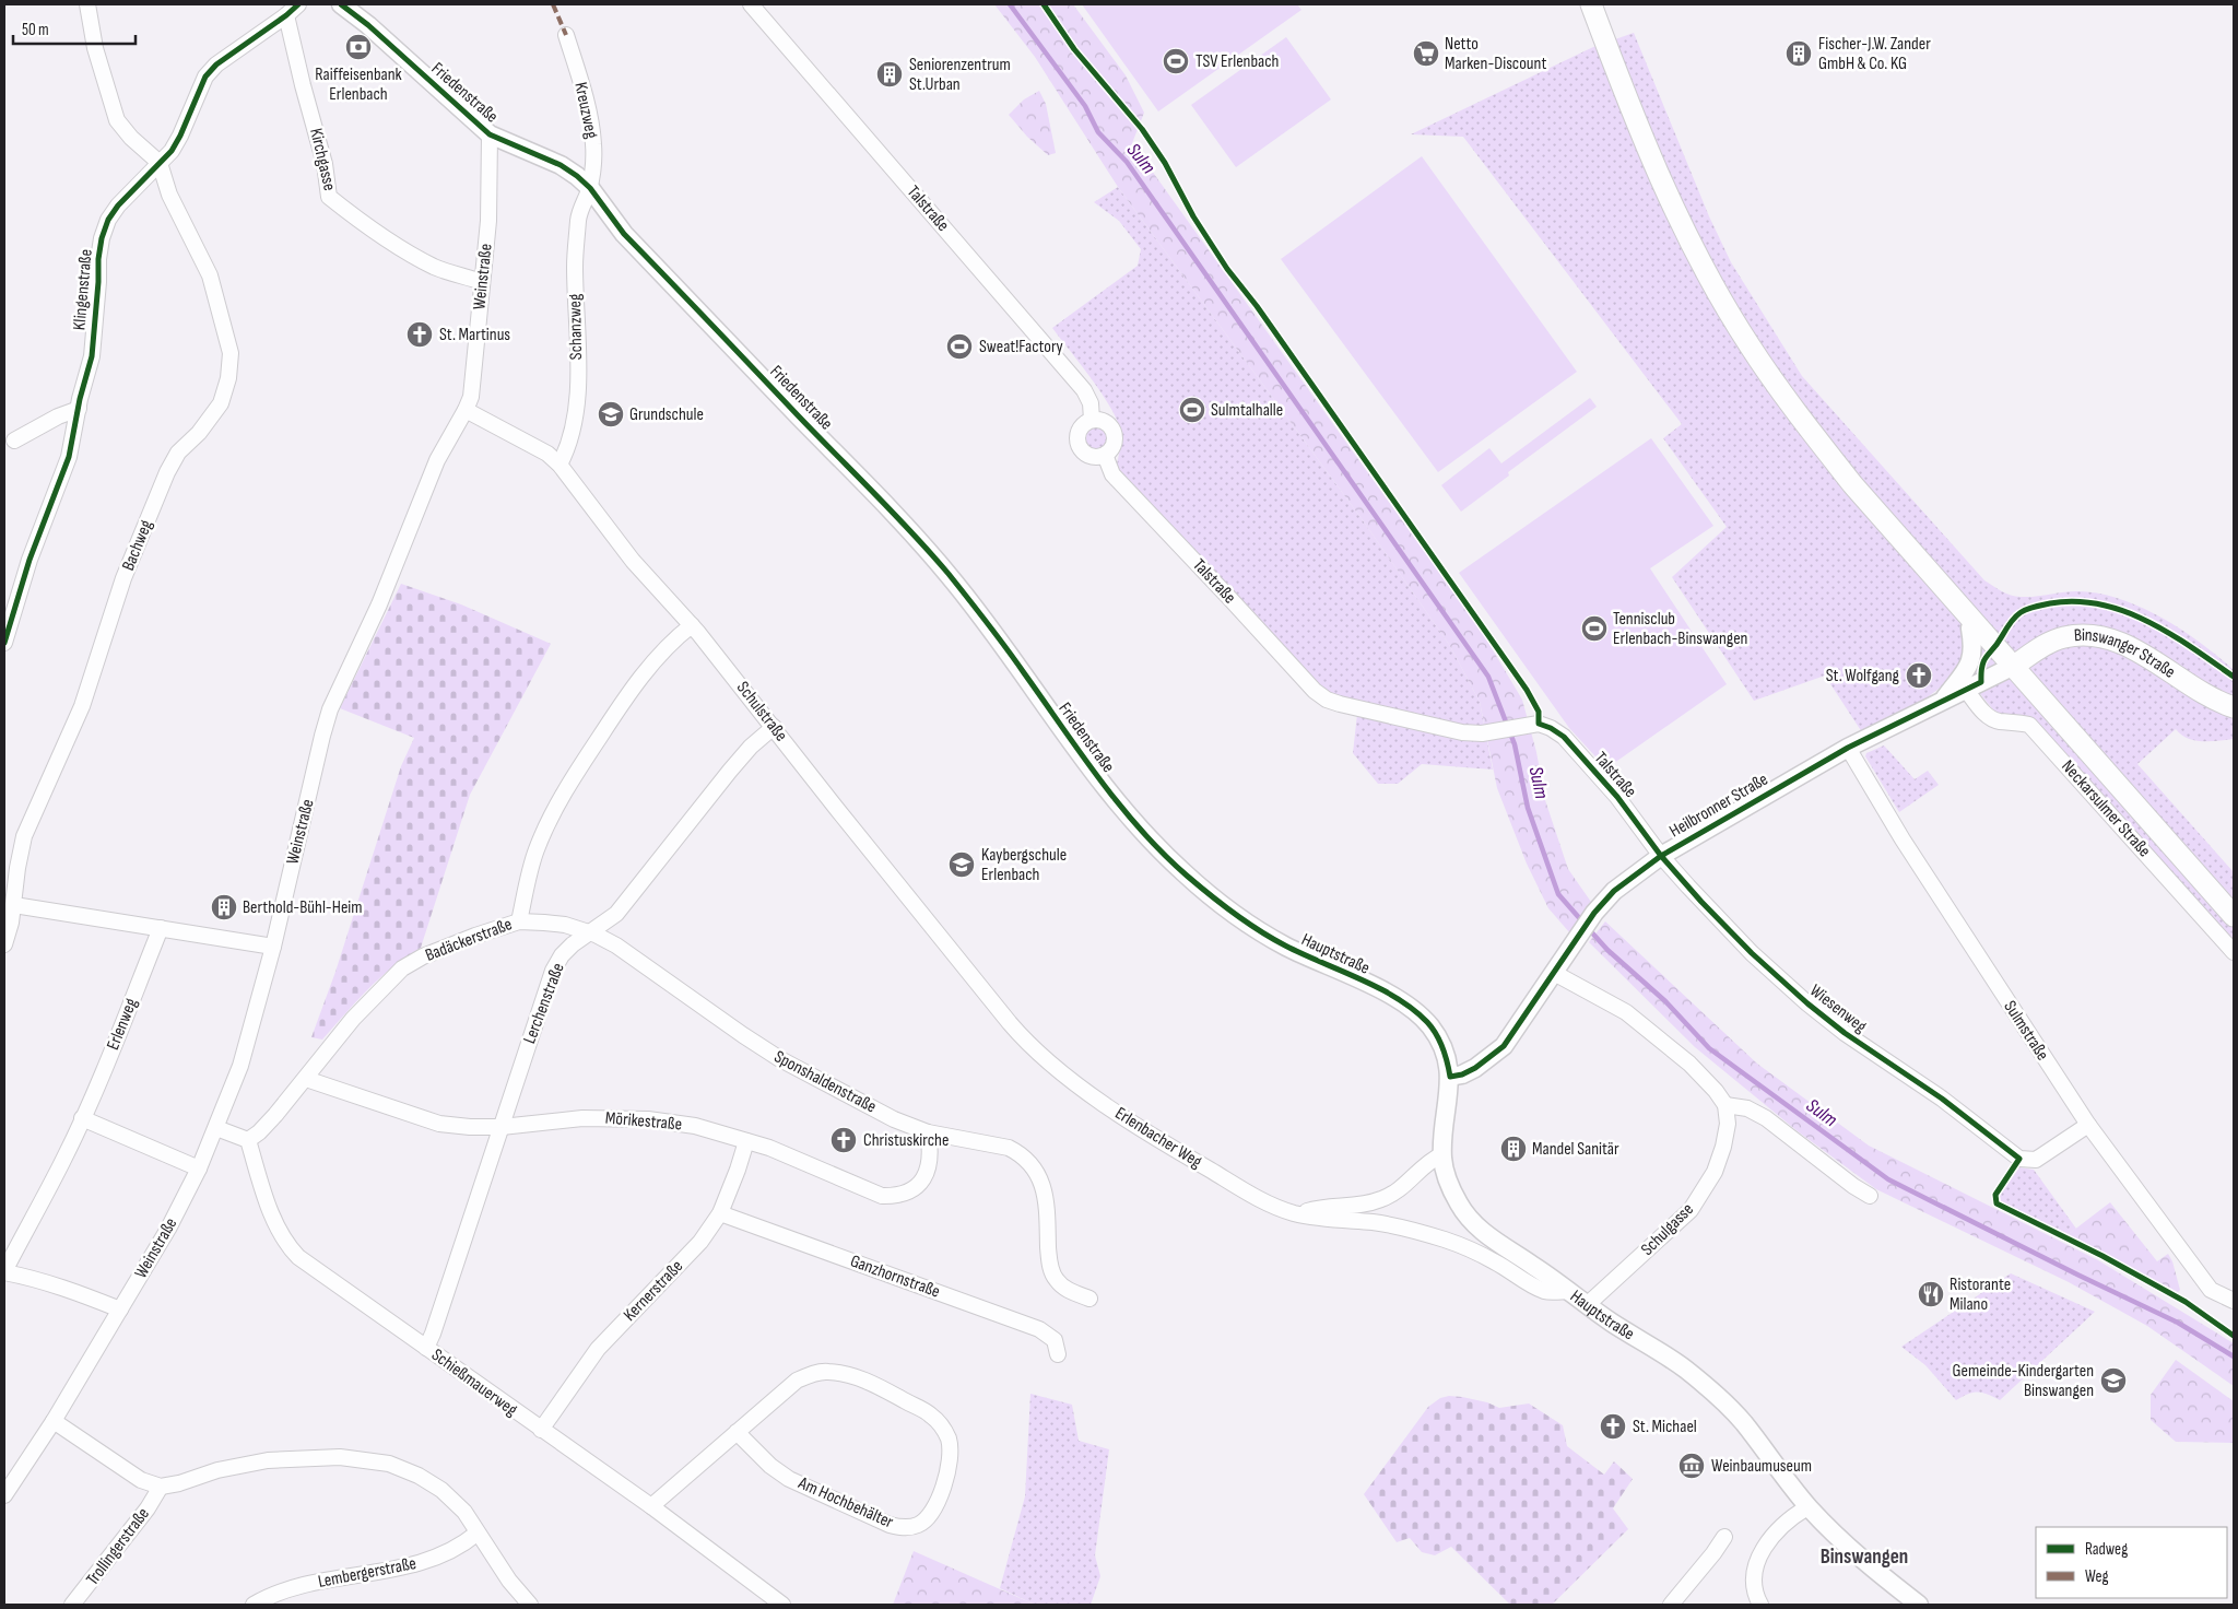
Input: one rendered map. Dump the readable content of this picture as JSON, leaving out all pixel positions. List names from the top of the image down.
{
  "streets": {
    "main road": ["Binswanger Straße"],
    "street": [
      "Friedenstraße",
      "Kreuzweg",
      "Kirchgasse",
      "Talstraße",
      "Weinstraße",
      "Klingenstraße",
      "Schanzweg",
      "Bachweg",
      "Schulstraße",
      "Heilbronner Straße",
      "Neckarsulmer Straße",
      "Badäckerstraße",
      "Hauptstraße",
      "Lerchenstraße",
      "Wiesenweg",
      "Erlenweg",
      "Sulmstraße",
      "Sponshaldenstraße",
      "Mörikestraße",
      "Erlenbacher Weg",
      "Schulgasse",
      "Ganzhornstraße",
      "Kernerstraße",
      "Schießmauerweg",
      "Am Hochbehälter",
      "Trollingerstraße",
      "Lembergerstraße"
    ]
  },
  "crossings": [
    ["Friedenstraße", "Kreuzweg"],
    ["Friedenstraße", "Weinstraße"],
    ["Friedenstraße", "Schanzweg"],
    ["Friedenstraße", "Hauptstraße"],
    ["Kreuzweg", "Schanzweg"],
    ["Kirchgasse", "Weinstraße"],
    ["Kirchgasse", "Klingenstraße"],
    ["Talstraße", "Heilbronner Straße"],
    ["Talstraße", "Wiesenweg"],
    ["Weinstraße", "Schulstraße"],
    ["Weinstraße", "Erlenweg"],
    ["Klingenstraße", "Bachweg"],
    ["Schanzweg", "Schulstraße"],
    ["Binswanger Straße", "Heilbronner Straße"],
    ["Schulstraße", "Badäckerstraße"],
    ["Schulstraße", "Lerchenstraße"],
    ["Schulstraße", "Erlenbacher Weg"],
    ["Heilbronner Straße", "Neckarsulmer Straße"],
    ["Heilbronner Straße", "Hauptstraße"],
    ["Heilbronner Straße", "Wiesenweg"],
    ["Heilbronner Straße", "Sulmstraße"],
    ["Badäckerstraße", "Sponshaldenstraße"],
    ["Badäckerstraße", "Mörikestraße"],
    ["Badäckerstraße", "Schießmauerweg"],
    ["Hauptstraße", "Erlenbacher Weg"],
    ["Hauptstraße", "Schulgasse"],
    ["Lerchenstraße", "Sponshaldenstraße"],
    ["Lerchenstraße", "Mörikestraße"],
    ["Lerchenstraße", "Schießmauerweg"],
    ["Wiesenweg", "Sulmstraße"],
    ["Sponshaldenstraße", "Mörikestraße"],
    ["Mörikestraße", "Kernerstraße"],
    ["Ganzhornstraße", "Kernerstraße"],
    ["Kernerstraße", "Schießmauerweg"],
    ["Schießmauerweg", "Am Hochbehälter"]
  ],
  "districts": ["Binswangen"],
  "water": ["Sulm"],
  "places": {
    "bank": ["Raiffeisenbank Erlenbach"],
    "supermarket": ["Netto Marken-Discount"],
    "building": [
      "Fischer-J.W. Zander GmbH & Co. KG",
      "Seniorenzentrum St.Urban",
      "Berthold-Bühl-Heim",
      "Mandel Sanitär"
    ],
    "sports": [
      "TSV Erlenbach",
      "Sweat!Factory",
      "Sulmtalhalle",
      "Tennisclub Erlenbach-Binswangen"
    ],
    "church": [
      "St. Martinus",
      "St. Wolfgang",
      "Christuskirche",
      "St. Michael"
    ],
    "school or university": ["Grundschule", "Kaybergschule Erlenbach", "Gemeinde-Kindergarten Binswangen"],
    "restaurant": ["Ristorante Milano"],
    "museum": ["Weinbaumuseum"]
  },
  "legend": ["Radweg", "Weg"],
  "scale_bar": "50 m"
}
